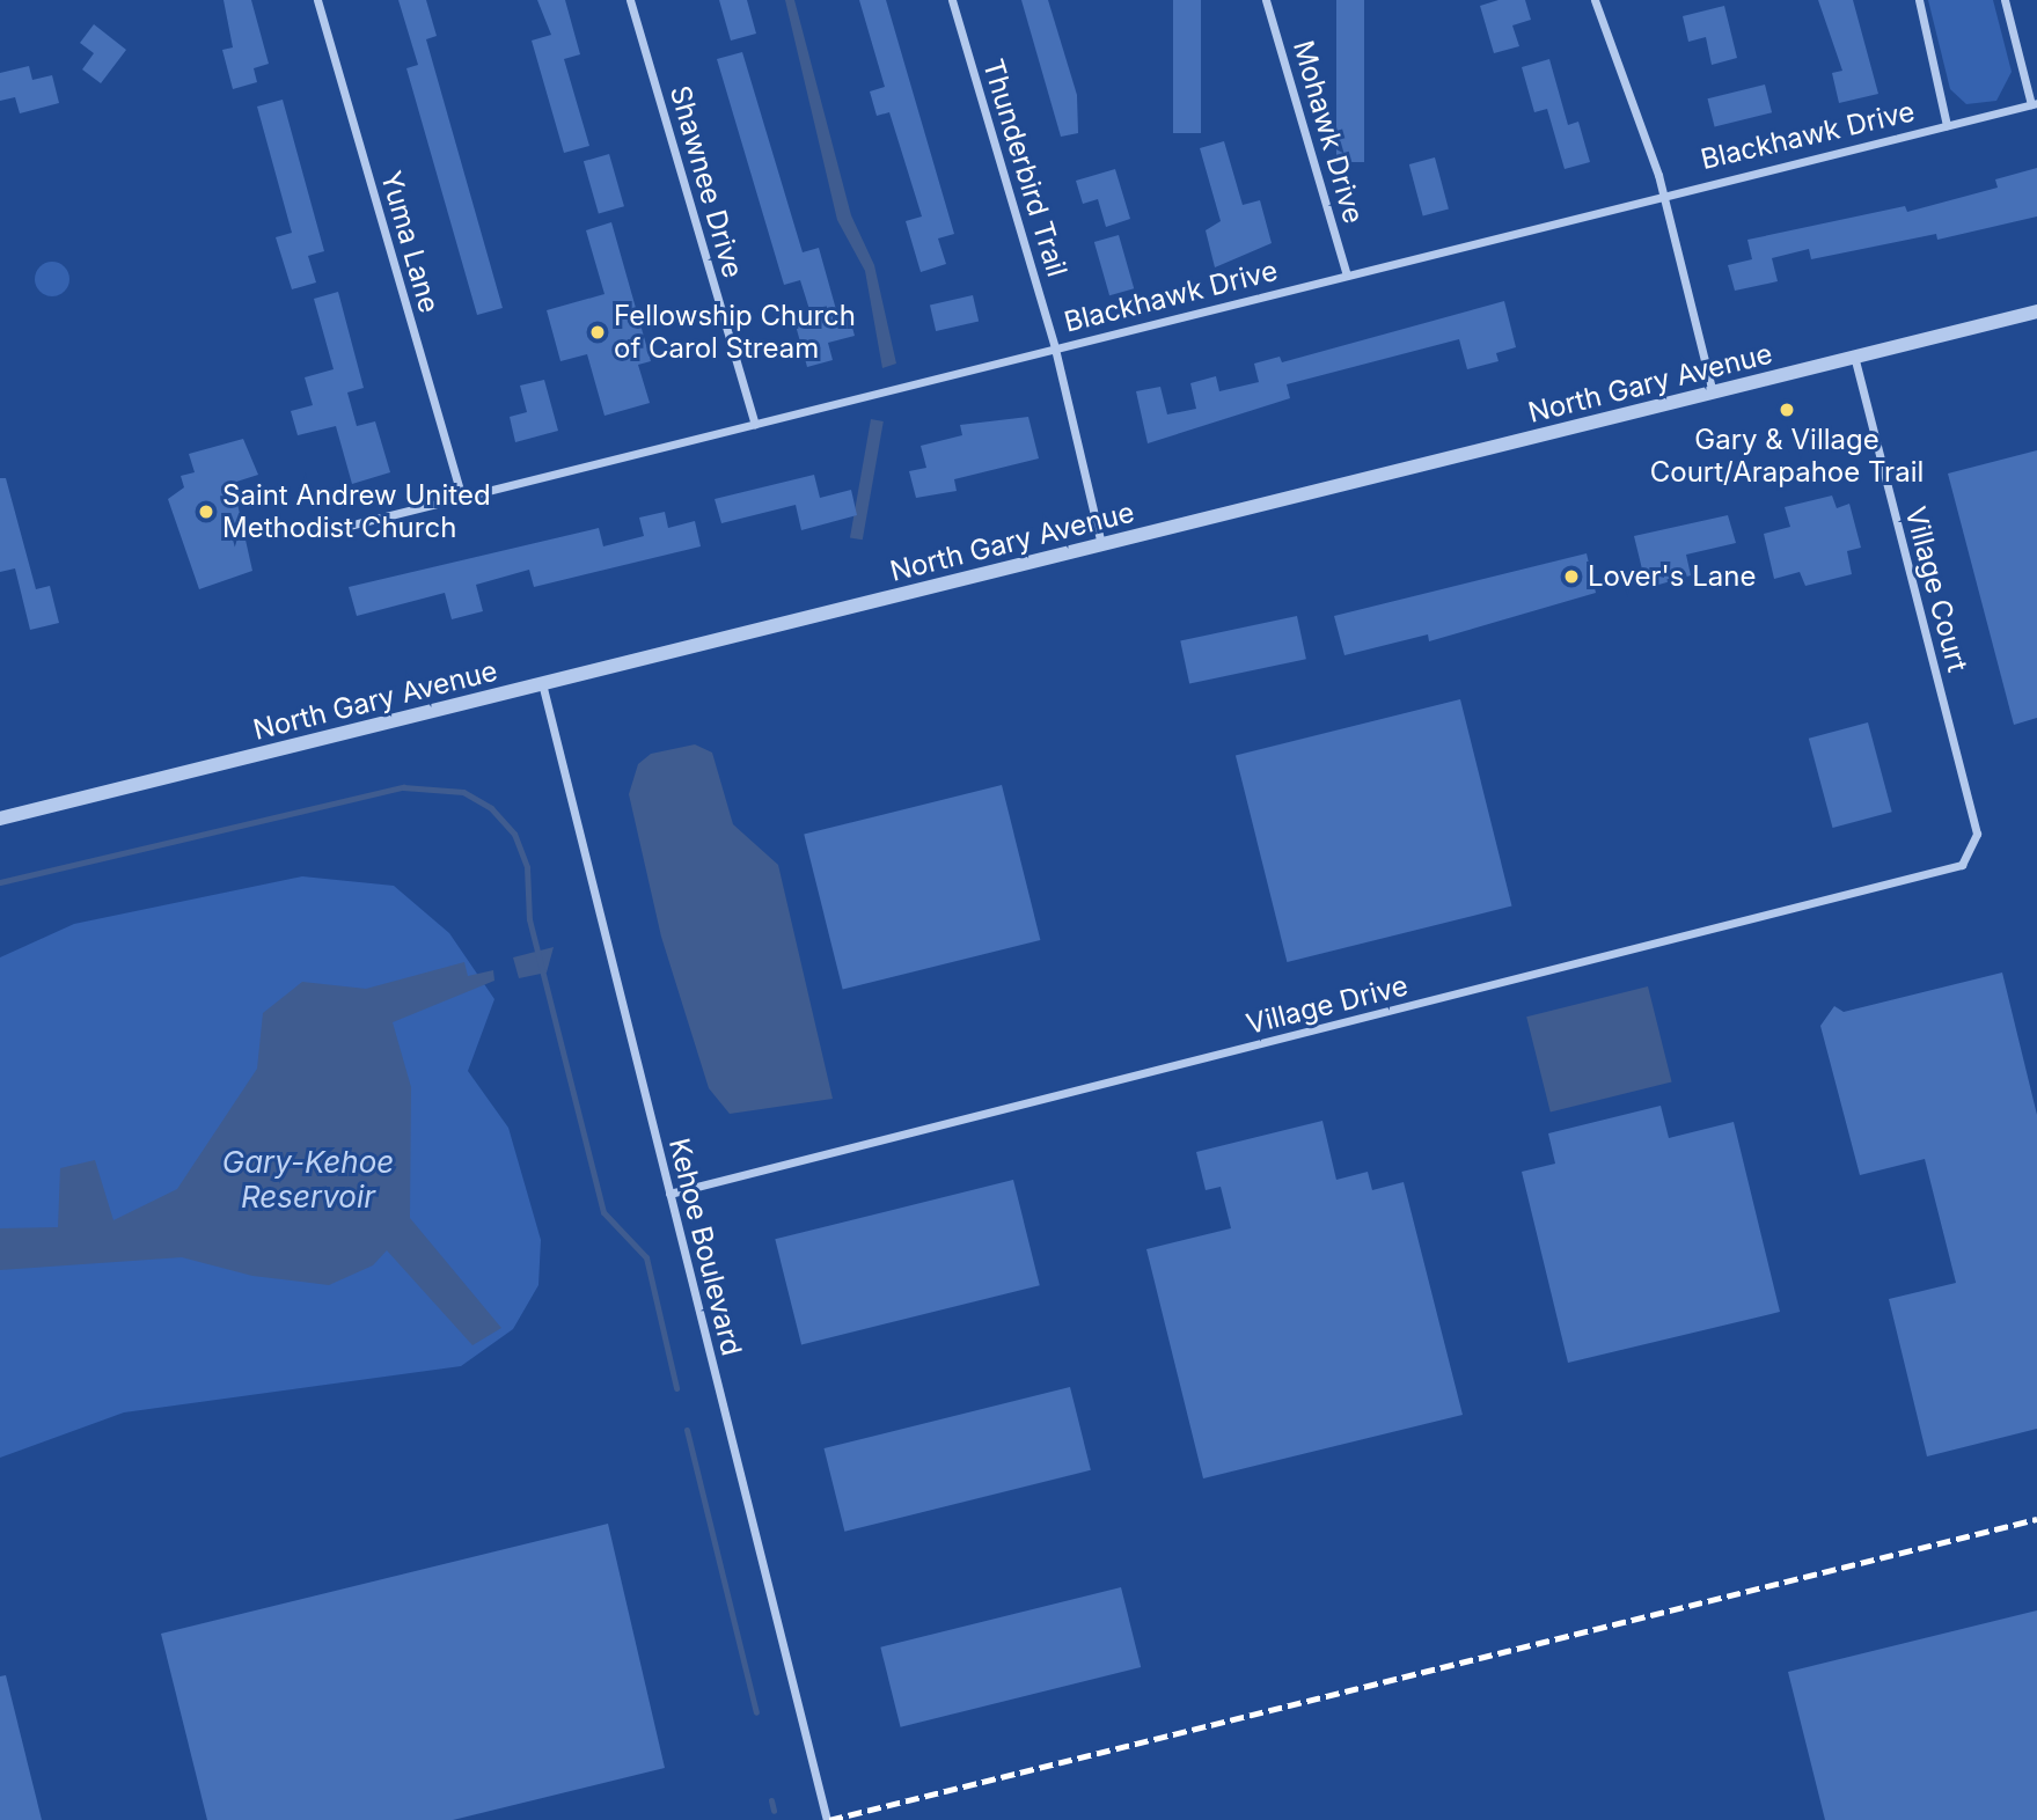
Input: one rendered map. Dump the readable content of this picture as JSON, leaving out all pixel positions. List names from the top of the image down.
{
  "streets": {
    "street": [
      "Mohawk Drive",
      "Blackhawk Drive",
      "Thunderbird Trail",
      "Shawnee Drive",
      "Yuma Lane",
      "North Gary Avenue",
      "Village Court",
      "Village Drive",
      "Kehoe Boulevard"
    ]
  },
  "crossings": [
    ["Mohawk Drive", "Blackhawk Drive"],
    ["Blackhawk Drive", "Thunderbird Trail"],
    ["Blackhawk Drive", "Shawnee Drive"],
    ["Blackhawk Drive", "Yuma Lane"],
    ["Thunderbird Trail", "North Gary Avenue"],
    ["North Gary Avenue", "Village Court"],
    ["North Gary Avenue", "Kehoe Boulevard"],
    ["Village Court", "Village Drive"],
    ["Village Drive", "Kehoe Boulevard"]
  ],
  "water": ["Gary-Kehoe Reservoir"],
  "places": [
    "Fellowship Church of Carol Stream",
    "Gary & Village Court/Arapahoe Trail",
    "Saint Andrew United Methodist Church",
    "Lover's Lane"
  ]
}
